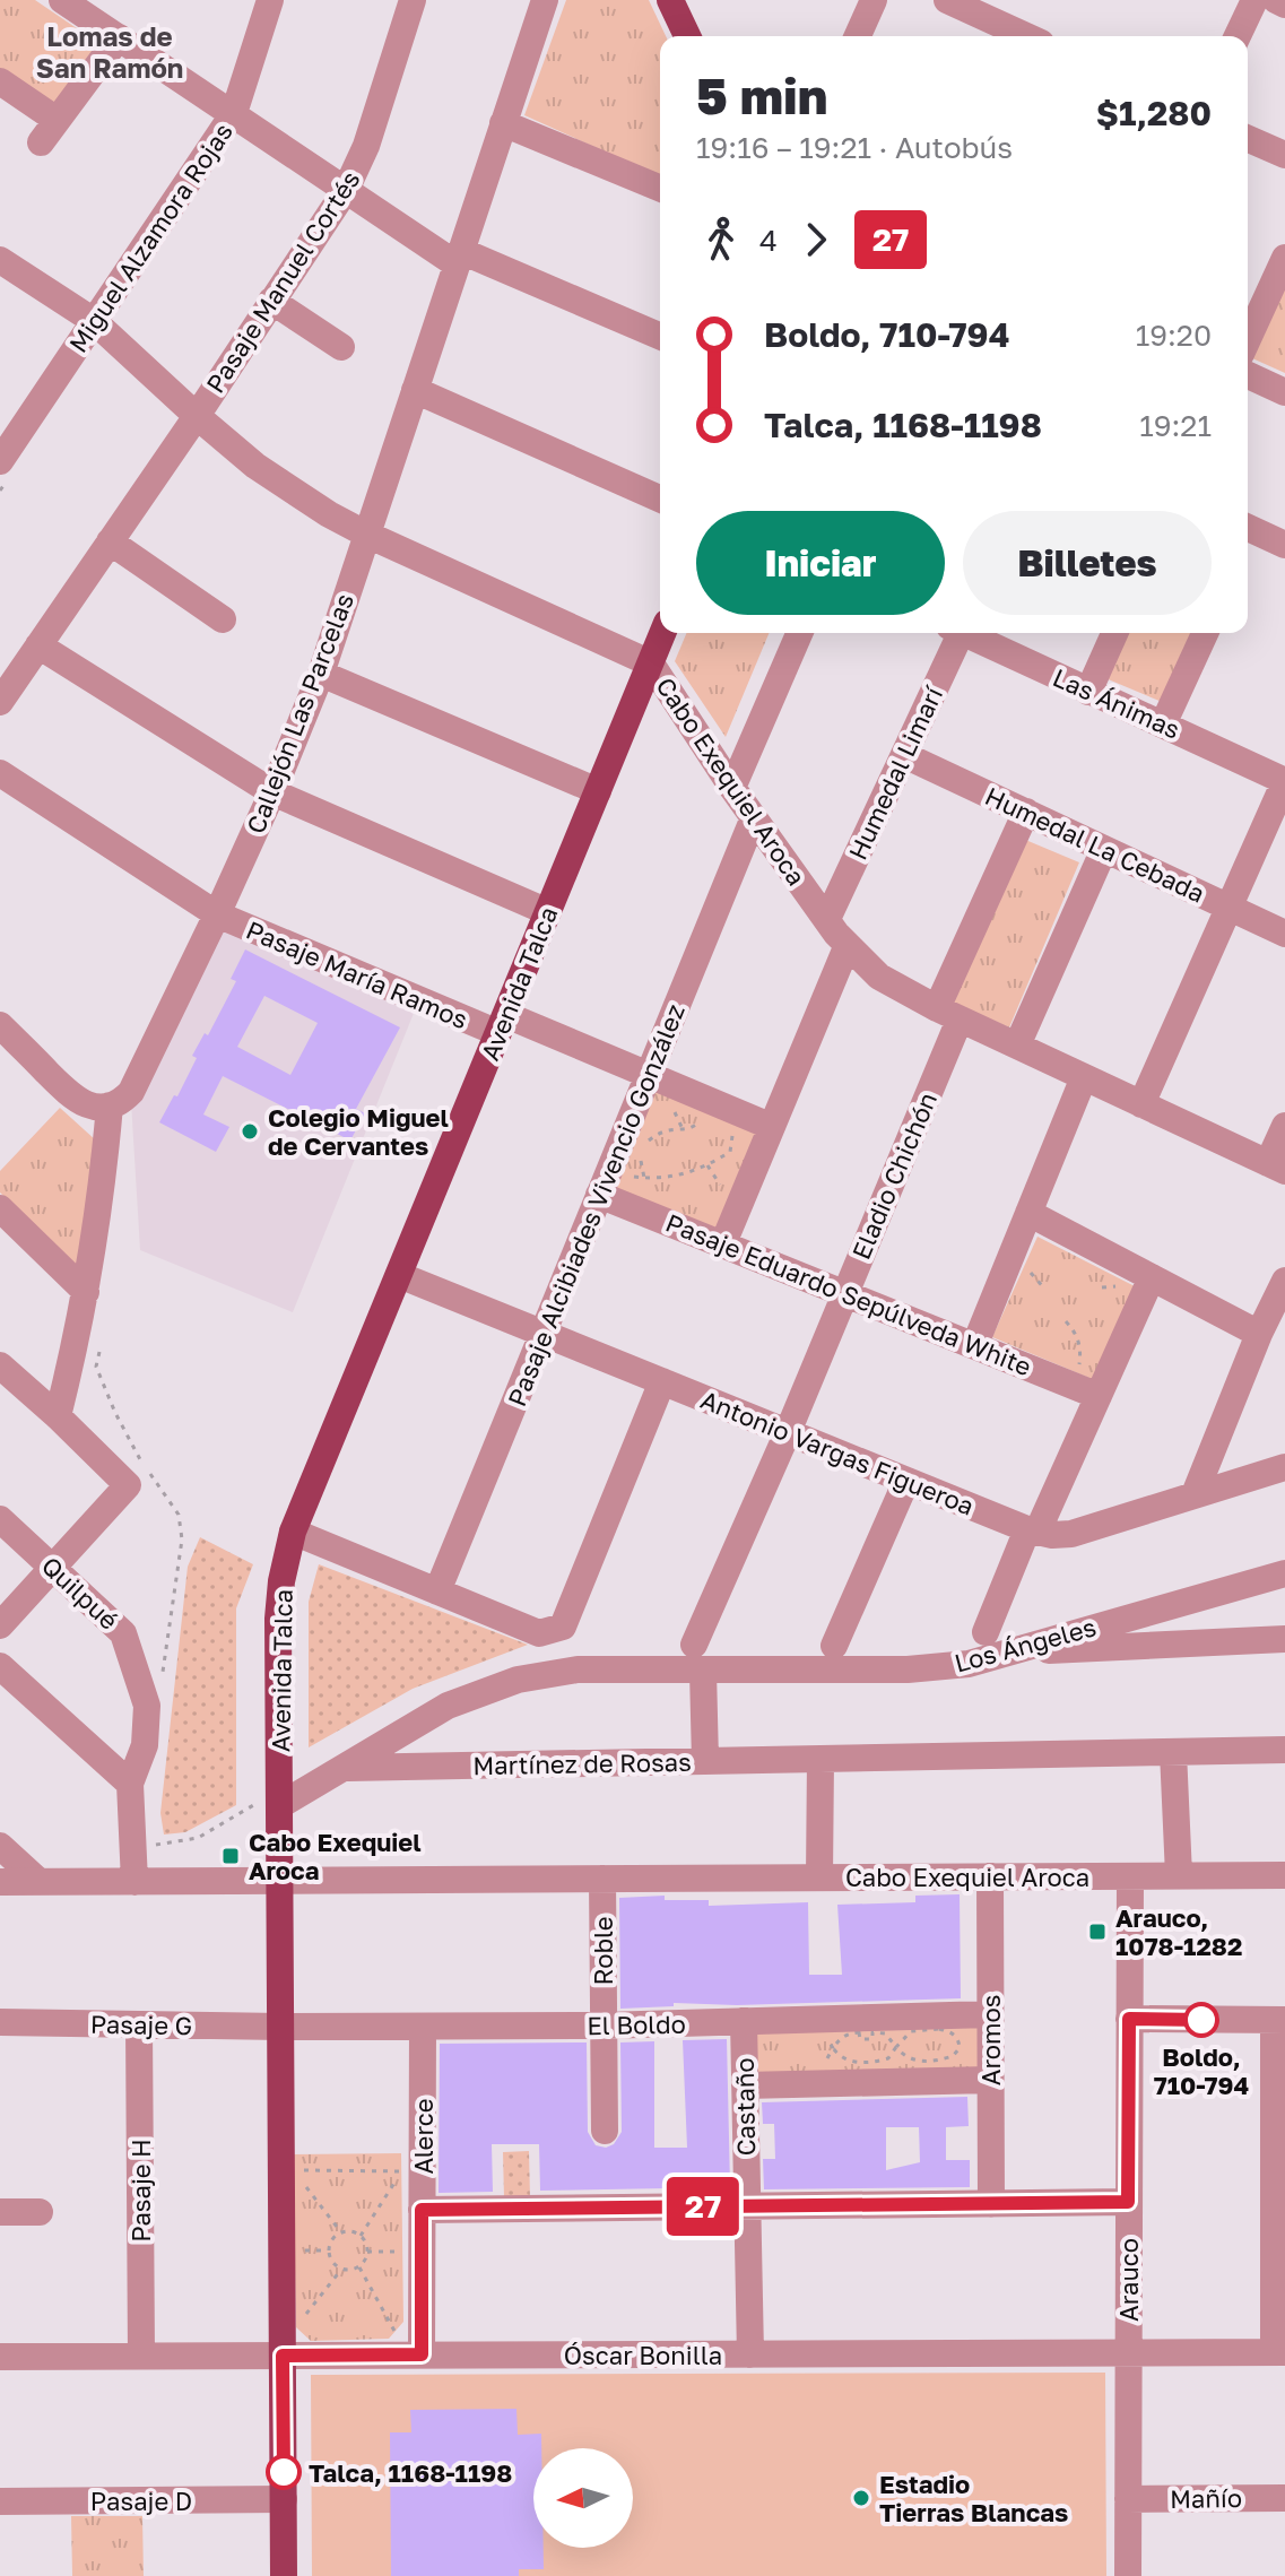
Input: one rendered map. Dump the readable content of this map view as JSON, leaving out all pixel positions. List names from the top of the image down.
{
  "streets": {
    "main road": ["Avenida Talca"],
    "street": [
      "Miguel Alzamora Rojas",
      "Pasaje Manuel Cortés",
      "Las Ánimas",
      "Callejón Las Parcelas",
      "Humedal Limarí",
      "Cabo Exequiel Aroca",
      "Humedal La Cebada",
      "Pasaje María Ramos",
      "Eladio Chichón",
      "Pasaje Alcibiades Vivencio González",
      "Pasaje Eduardo Sepúlveda White",
      "Antonio Vargas Figueroa",
      "Quilpué",
      "Los Ángeles",
      "Martínez de Rosas",
      "Roble",
      "Pasaje G",
      "El Boldo",
      "Aromos",
      "Castaño",
      "Alerce",
      "Pasaje H",
      "Arauco",
      "Óscar Bonilla",
      "Mañío",
      "Pasaje D"
    ]
  },
  "crossings": [
    ["Miguel Alzamora Rojas", "Cabo Exequiel Aroca"],
    ["Pasaje Manuel Cortés", "Cabo Exequiel Aroca"],
    ["Callejón Las Parcelas", "Cabo Exequiel Aroca"],
    ["Callejón Las Parcelas", "Pasaje María Ramos"],
    ["Humedal Limarí", "Cabo Exequiel Aroca"],
    ["Humedal Limarí", "Humedal La Cebada"],
    ["Cabo Exequiel Aroca", "Avenida Talca"],
    ["Cabo Exequiel Aroca", "Eladio Chichón"],
    ["Cabo Exequiel Aroca", "Pasaje Alcibiades Vivencio González"],
    ["Cabo Exequiel Aroca", "Roble"],
    ["Cabo Exequiel Aroca", "Aromos"],
    ["Cabo Exequiel Aroca", "Arauco"],
    ["Humedal La Cebada", "Eladio Chichón"],
    ["Pasaje María Ramos", "Avenida Talca"],
    ["Pasaje María Ramos", "Pasaje Alcibiades Vivencio González"],
    ["Avenida Talca", "Antonio Vargas Figueroa"],
    ["Avenida Talca", "Los Ángeles"],
    ["Avenida Talca", "Pasaje G"],
    ["Avenida Talca", "El Boldo"],
    ["Avenida Talca", "Óscar Bonilla"],
    ["Avenida Talca", "Pasaje D"],
    ["Eladio Chichón", "Pasaje Eduardo Sepúlveda White"],
    ["Eladio Chichón", "Antonio Vargas Figueroa"],
    ["Eladio Chichón", "Los Ángeles"],
    ["Pasaje Alcibiades Vivencio González", "Pasaje Eduardo Sepúlveda White"],
    ["Pasaje Alcibiades Vivencio González", "Antonio Vargas Figueroa"],
    ["Los Ángeles", "Martínez de Rosas"],
    ["Roble", "El Boldo"],
    ["Pasaje G", "El Boldo"],
    ["Pasaje G", "Pasaje H"],
    ["El Boldo", "Aromos"],
    ["El Boldo", "Castaño"],
    ["El Boldo", "Alerce"],
    ["Castaño", "Óscar Bonilla"],
    ["Alerce", "Óscar Bonilla"],
    ["Pasaje H", "Óscar Bonilla"],
    ["Arauco", "Óscar Bonilla"],
    ["Arauco", "Mañío"]
  ],
  "districts": ["Lomas de San Ramón"],
  "places": {
    "other": [
      "Colegio Miguel de Cervantes",
      "Boldo, 710-794",
      "Talca, 1168-1198",
      "Estadio Tierras Blancas"
    ],
    "transit": ["Cabo Exequiel Aroca", "Arauco, 1078-1282"]
  },
  "lines": ["bus line 27"],
  "north": "left",
  "page": {
    "on_map": "27",
    "heading": ["5 min", "19:16 – 19:21 · Autobús", "$1,280"],
    "legs": ["4", "27"],
    "list": [
      {
        "name": "Boldo, 710-794",
        "value": "19:20"
      },
      {
        "name": "Talca, 1168-1198",
        "value": "19:21"
      }
    ],
    "buttons": ["Iniciar", "Billetes"]
  }
}
